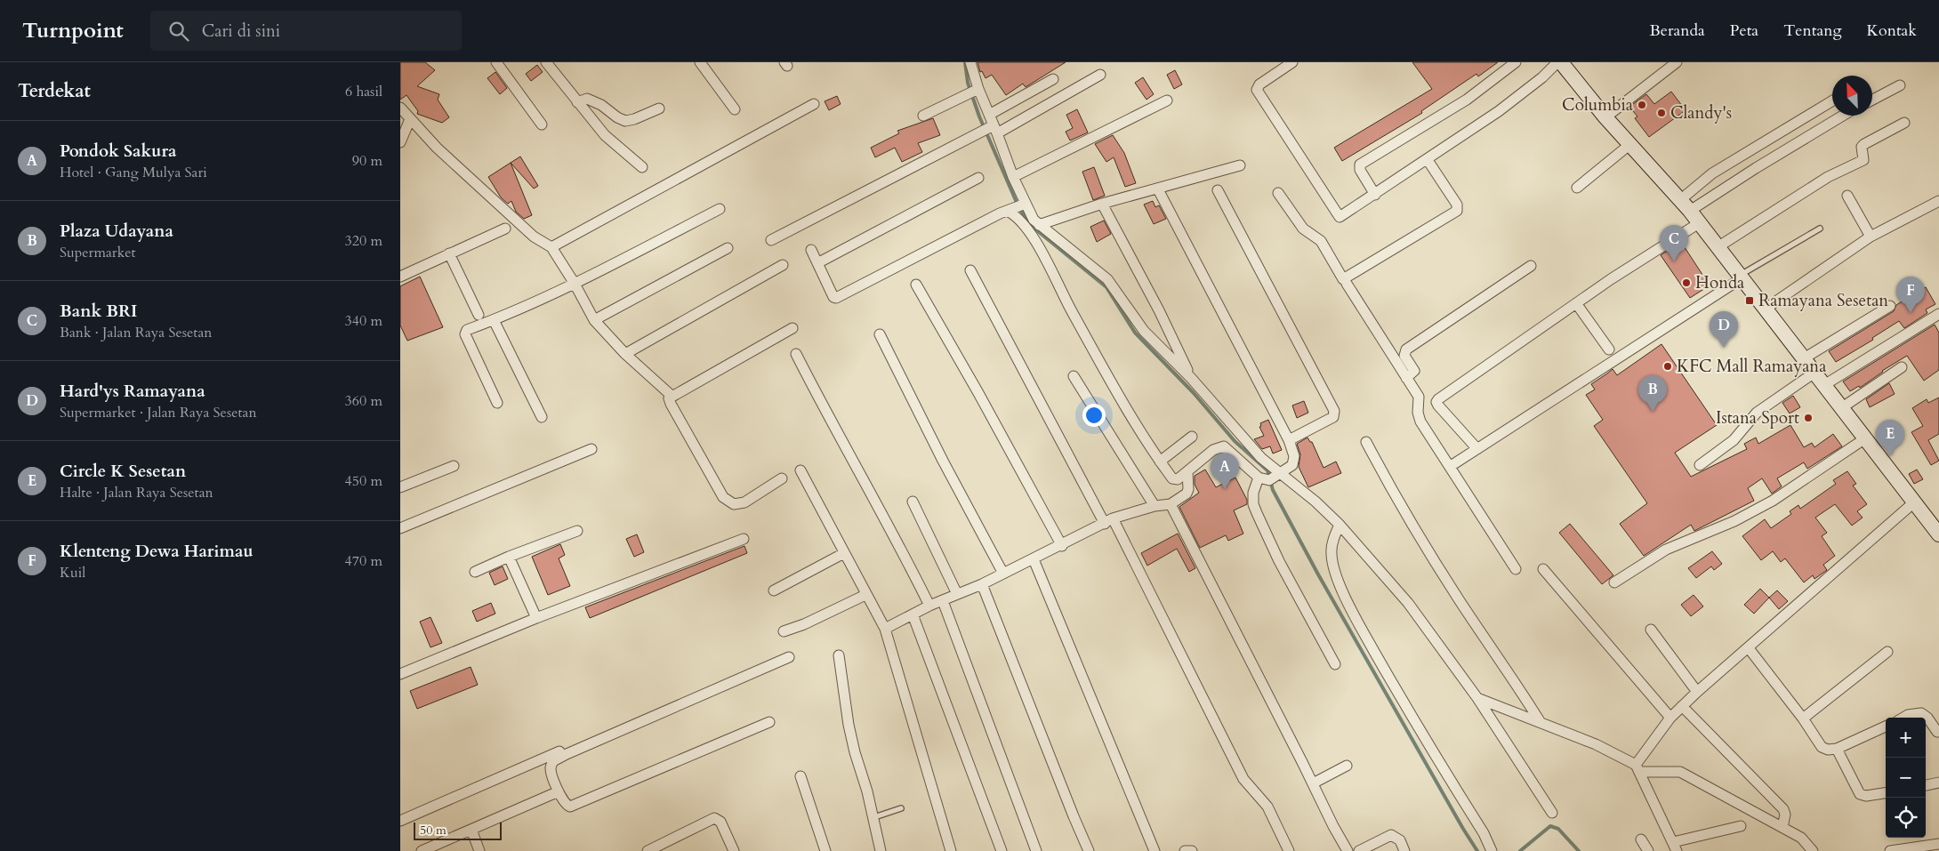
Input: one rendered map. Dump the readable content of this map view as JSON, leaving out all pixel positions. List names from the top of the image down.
{
  "places": {
    "other": [
      "Columbia",
      "Clandy's",
      "Honda",
      "KFC Mall Ramayana",
      "Istana Sport"
    ],
    "transit": ["Ramayana Sesetan"]
  },
  "scale_bar": "50 m",
  "north": "top left",
  "page": {
    "header": "Turnpoint",
    "search": "Cari di sini",
    "nav": [
      "Beranda",
      "Peta",
      "Tentang",
      "Kontak"
    ],
    "heading": ["Terdekat", "6 hasil"],
    "list": [
      {
        "mark": "A",
        "name": "Pondok Sakura",
        "note": "Hotel · Gang Mulya Sari",
        "value": "90 m"
      },
      {
        "mark": "B",
        "name": "Plaza Udayana",
        "note": "Supermarket",
        "value": "320 m"
      },
      {
        "mark": "C",
        "name": "Bank BRI",
        "note": "Bank · Jalan Raya Sesetan",
        "value": "340 m"
      },
      {
        "mark": "D",
        "name": "Hard'ys Ramayana",
        "note": "Supermarket · Jalan Raya Sesetan",
        "value": "360 m"
      },
      {
        "mark": "E",
        "name": "Circle K Sesetan",
        "note": "Halte · Jalan Raya Sesetan",
        "value": "450 m"
      },
      {
        "mark": "F",
        "name": "Klenteng Dewa Harimau",
        "note": "Kuil",
        "value": "470 m"
      }
    ],
    "pins": [
      "C",
      "F",
      "D",
      "B",
      "E",
      "A"
    ],
    "map_buttons": ["+", "−"],
    "scale": "50 m"
  }
}
